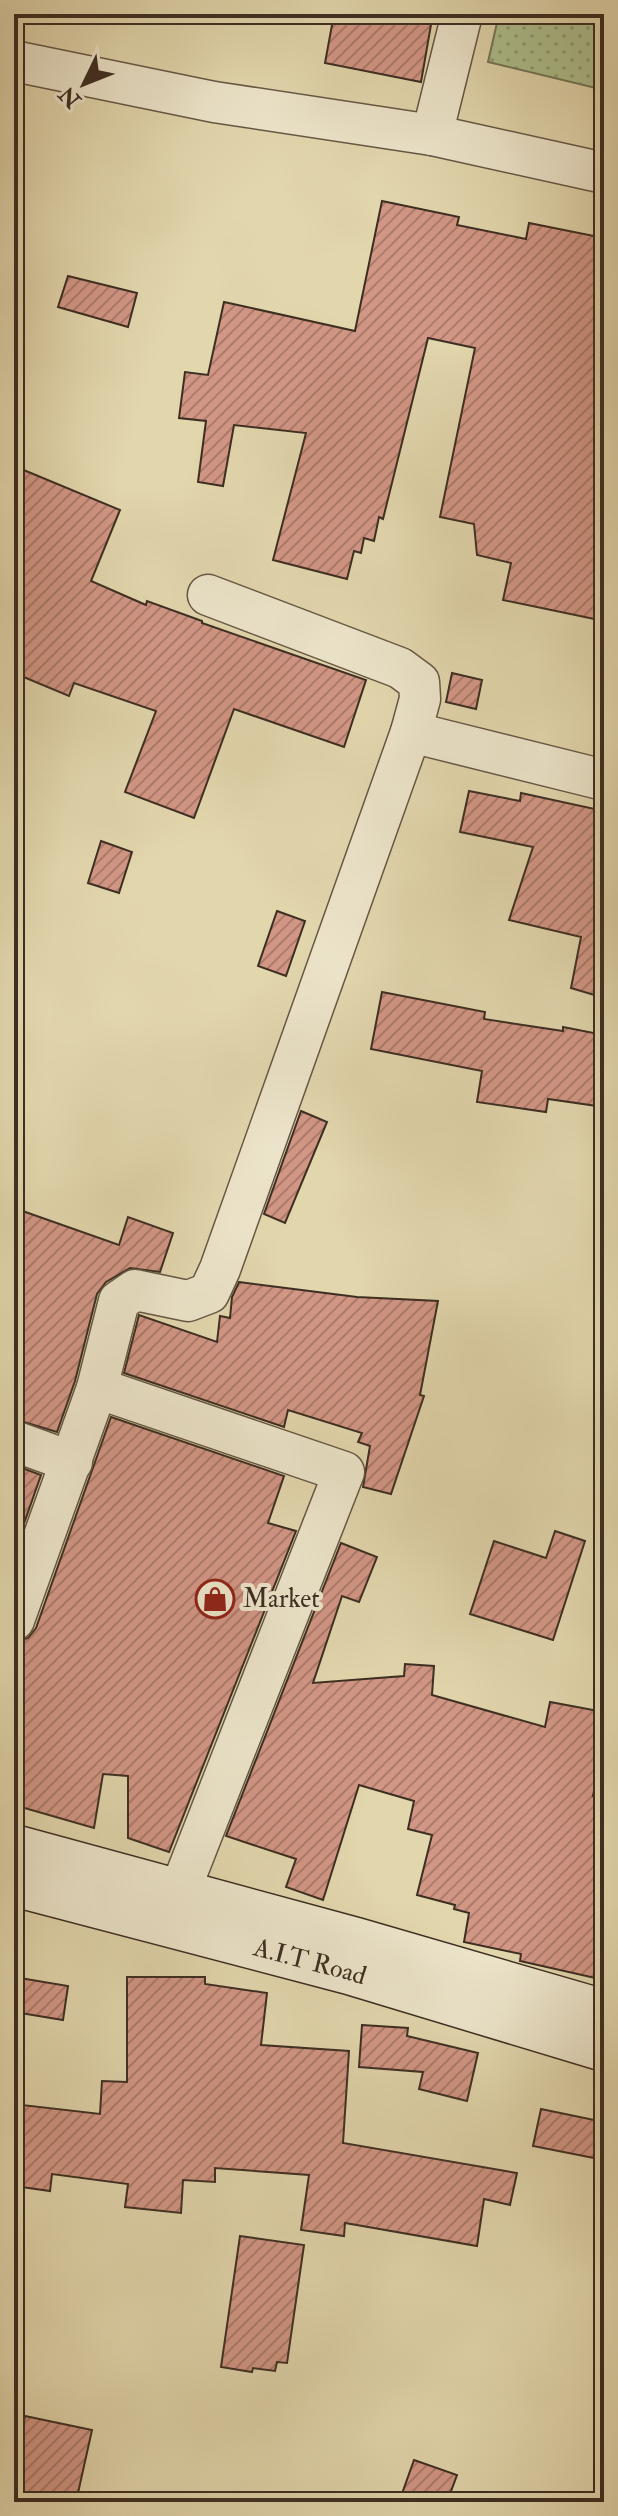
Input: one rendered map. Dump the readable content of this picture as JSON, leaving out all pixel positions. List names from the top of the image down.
{
  "streets": {
    "street": ["A.I.T Road"]
  },
  "places": {
    "shop": ["Market"]
  },
  "north": "bottom left"
}
